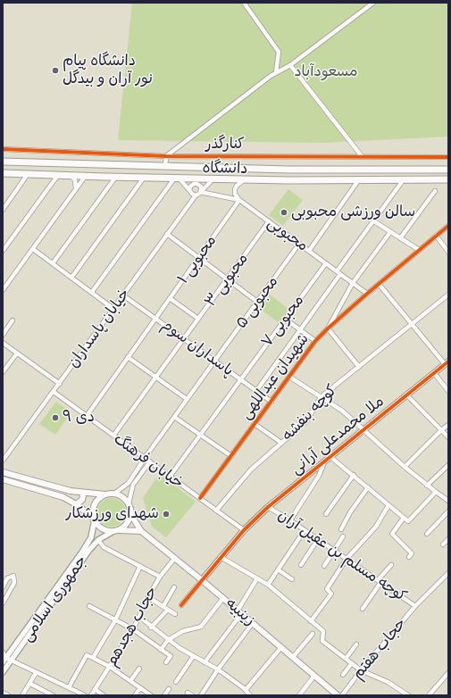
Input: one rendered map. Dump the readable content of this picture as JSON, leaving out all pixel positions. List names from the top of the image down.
{
  "streets": {
    "main road": ["دانشگاه", "زینبیه"],
    "street": [
      "کنارگذر",
      "محبوبی",
      "محبوبی ۱",
      "محبوبی ۳",
      "محبوبی ۵",
      "محبوبی ۷",
      "خیابان پاسداران",
      "پاسداران سوم",
      "شهیدان عبداللهی",
      "کوچه بنفشه",
      "ملا محمدعلی آرانی",
      "خیابان فرهنگ",
      "کوچه مسلم بن عقیل آران",
      "جمهوری اسلامی",
      "حجاب هجدهم",
      "حجاب هفتم"
    ]
  },
  "crossings": [
    ["محبوبی", "محبوبی ۱"],
    ["محبوبی", "محبوبی ۳"],
    ["محبوبی", "محبوبی ۵"],
    ["محبوبی", "محبوبی ۷"],
    ["محبوبی", "خیابان پاسداران"],
    ["محبوبی", "شهیدان عبداللهی"],
    ["محبوبی ۱", "پاسداران سوم"],
    ["محبوبی ۱", "خیابان فرهنگ"],
    ["محبوبی ۳", "پاسداران سوم"],
    ["محبوبی ۳", "خیابان فرهنگ"],
    ["محبوبی ۵", "پاسداران سوم"],
    ["محبوبی ۵", "خیابان فرهنگ"],
    ["محبوبی ۵", "جمهوری اسلامی"],
    ["محبوبی ۵", "زینبیه"],
    ["محبوبی ۷", "پاسداران سوم"],
    ["محبوبی ۷", "خیابان فرهنگ"],
    ["خیابان پاسداران", "پاسداران سوم"],
    ["خیابان پاسداران", "خیابان فرهنگ"],
    ["پاسداران سوم", "شهیدان عبداللهی"],
    ["شهیدان عبداللهی", "خیابان فرهنگ"],
    ["کوچه بنفشه", "خیابان فرهنگ"],
    ["ملا محمدعلی آرانی", "خیابان فرهنگ"],
    ["ملا محمدعلی آرانی", "کوچه مسلم بن عقیل آران"],
    ["ملا محمدعلی آرانی", "زینبیه"],
    ["کوچه مسلم بن عقیل آران", "حجاب هفتم"],
    ["جمهوری اسلامی", "زینبیه"],
    ["زینبیه", "حجاب هجدهم"]
  ],
  "parks": ["مسعودآباد"],
  "places": [
    "دانشگاه پیام نور آران و بیدگل",
    "سالن ورزشی محبوبی",
    "۹ دی",
    "شهدای ورزشکار"
  ]
}
